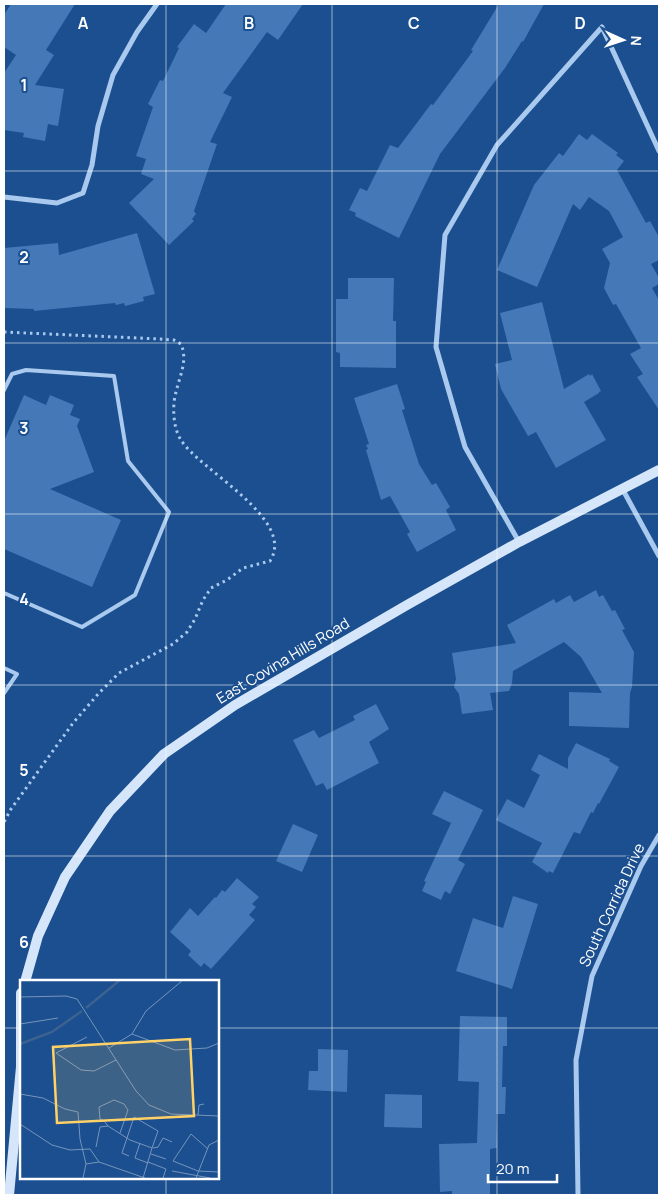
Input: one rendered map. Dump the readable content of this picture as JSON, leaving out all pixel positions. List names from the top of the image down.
{
  "streets": {
    "street": ["East Covina Hills Road", "South Corrida Drive"]
  },
  "scale_bar": "20 m",
  "north": "right",
  "grid": {
    "columns": [
      "A",
      "B",
      "C",
      "D"
    ],
    "rows": [
      "1",
      "2",
      "3",
      "4",
      "5",
      "6"
    ]
  }
}
